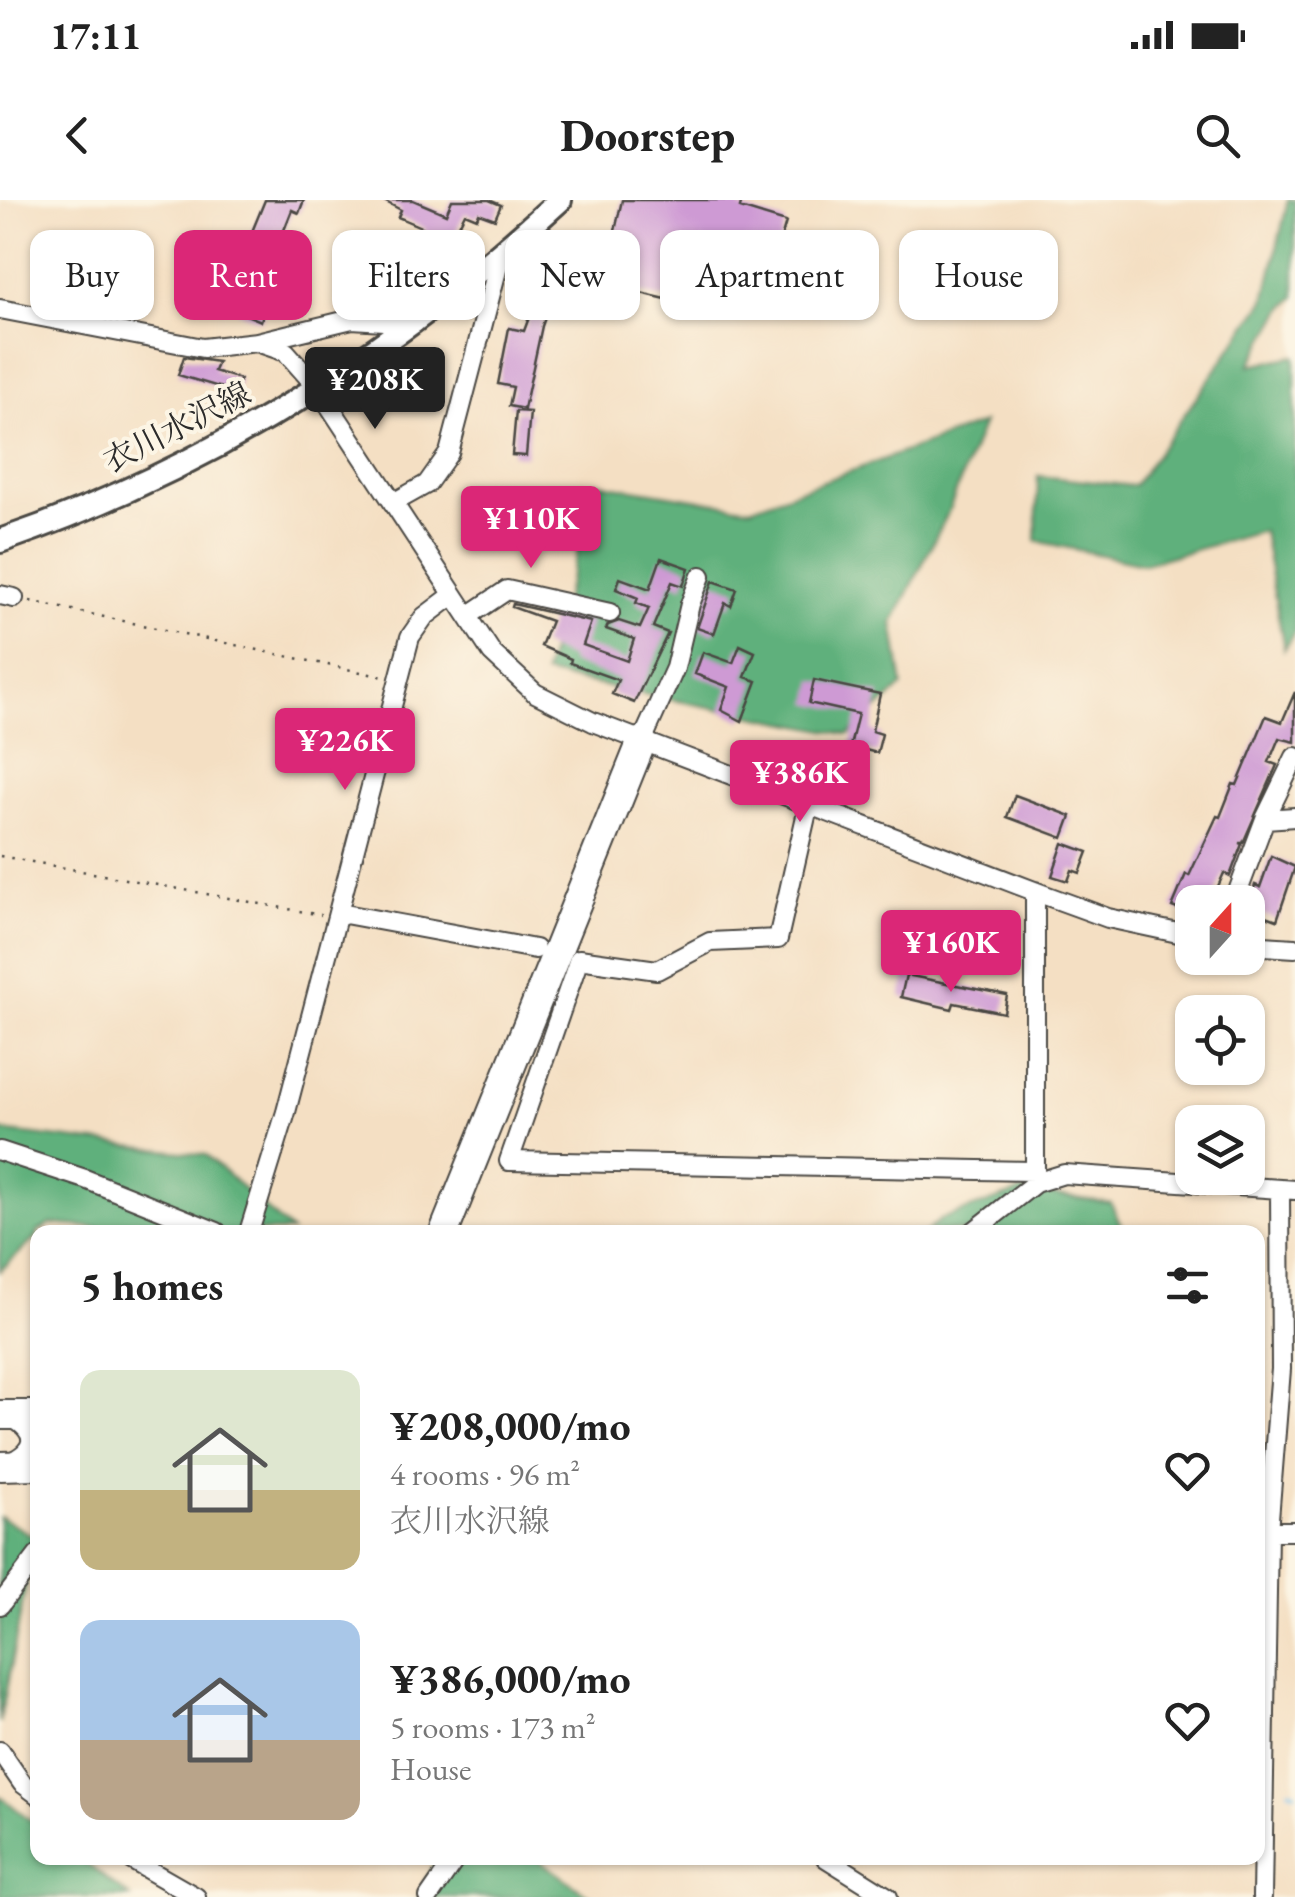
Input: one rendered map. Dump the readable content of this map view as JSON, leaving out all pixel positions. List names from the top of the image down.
{
  "streets": {
    "main road": ["衣川水沢線"]
  },
  "north": "top",
  "page": {
    "status": "17:11",
    "header": "Doorstep",
    "chip": [
      "Buy",
      "Rent",
      "Filters",
      "New",
      "Apartment",
      "House"
    ],
    "price": [
      "¥208K",
      "¥110K",
      "¥226K",
      "¥386K",
      "¥160K"
    ],
    "heading": "5 homes",
    "list": [
      {
        "name": "¥208,000/mo",
        "note": "4 rooms · 96 m² · 衣川水沢線"
      },
      {
        "name": "¥386,000/mo",
        "note": "5 rooms · 173 m² · House"
      }
    ]
  }
}
